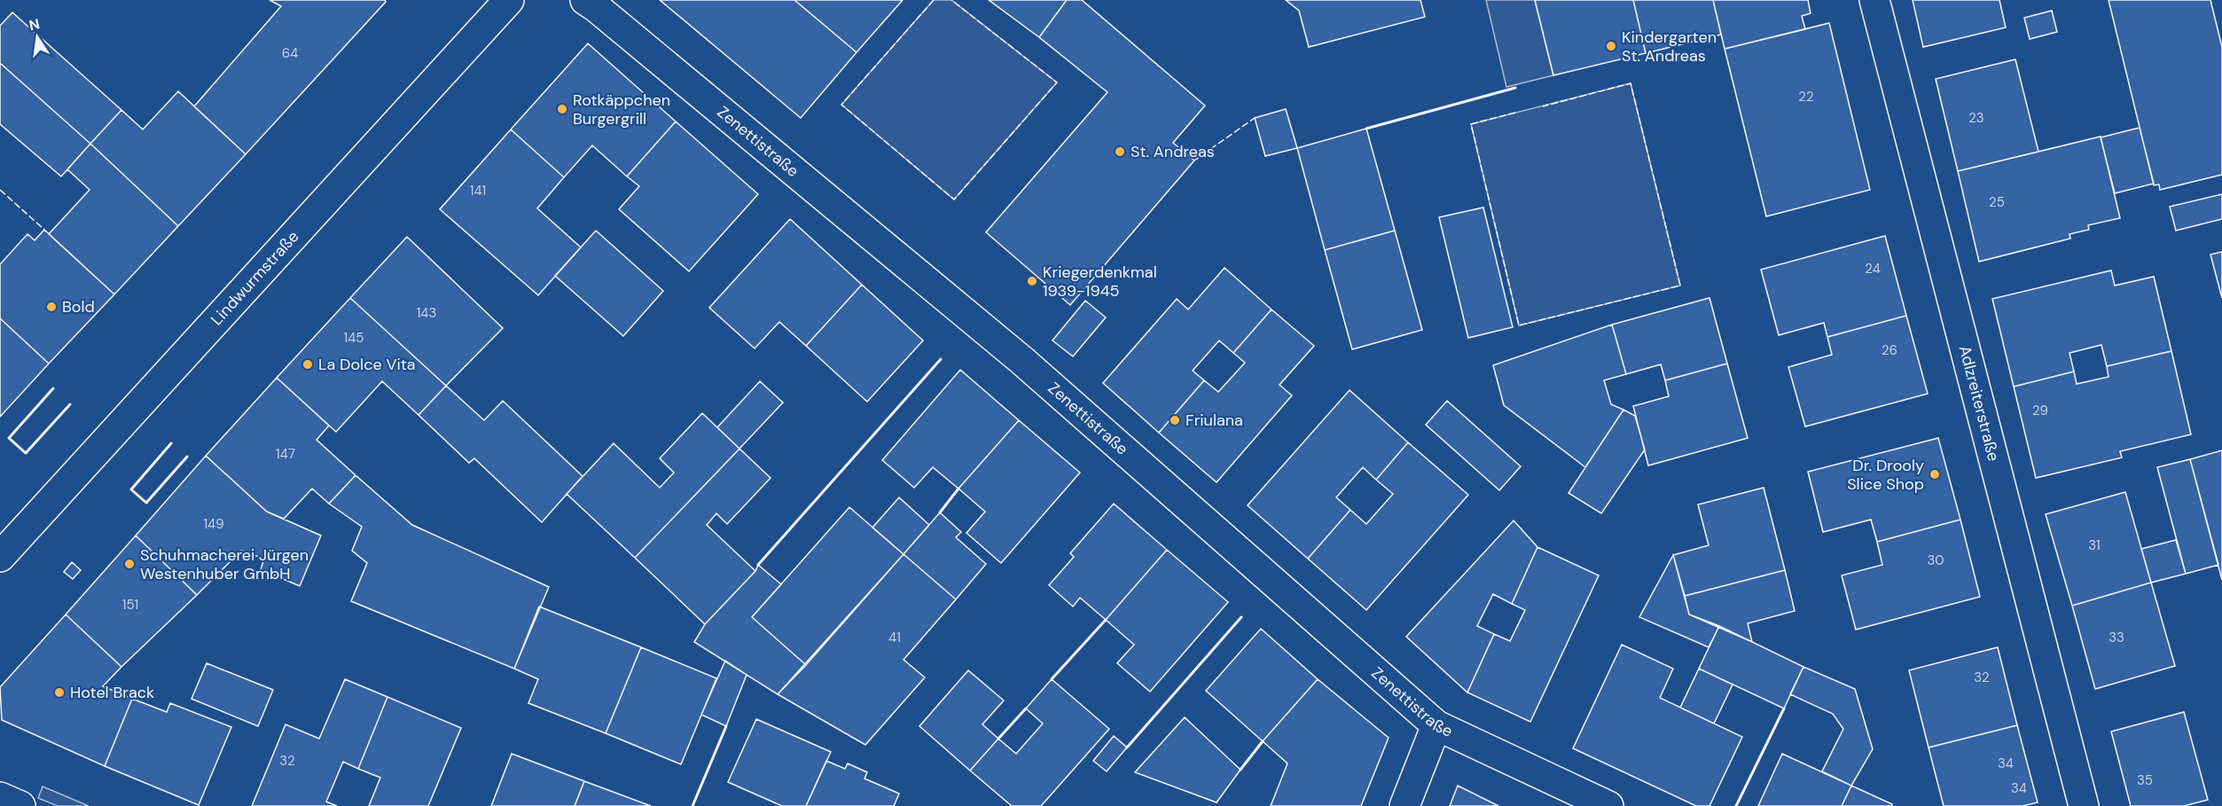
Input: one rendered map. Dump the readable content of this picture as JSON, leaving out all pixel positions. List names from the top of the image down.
{
  "streets": {
    "street": ["Zenettistraße", "Lindwurmstraße", "Adlzreiterstraße"]
  },
  "places": [
    "Kindergarten St. Andreas",
    "Rotkäppchen Burgergrill",
    "St. Andreas",
    "Kriegerdenkmal 1939-1945",
    "Bold",
    "La Dolce Vita",
    "Friulana",
    "Dr. Drooly Slice Shop",
    "Schuhmacherei Jürgen Westenhuber GmbH",
    "Hotel Brack"
  ],
  "house_numbers": [
    "64",
    "22",
    "23",
    "141",
    "25",
    "24",
    "143",
    "145",
    "26",
    "29",
    "147",
    "149",
    "31",
    "30",
    "151",
    "41",
    "33",
    "32",
    "32",
    "34",
    "35",
    "34"
  ],
  "north": "top"
}
